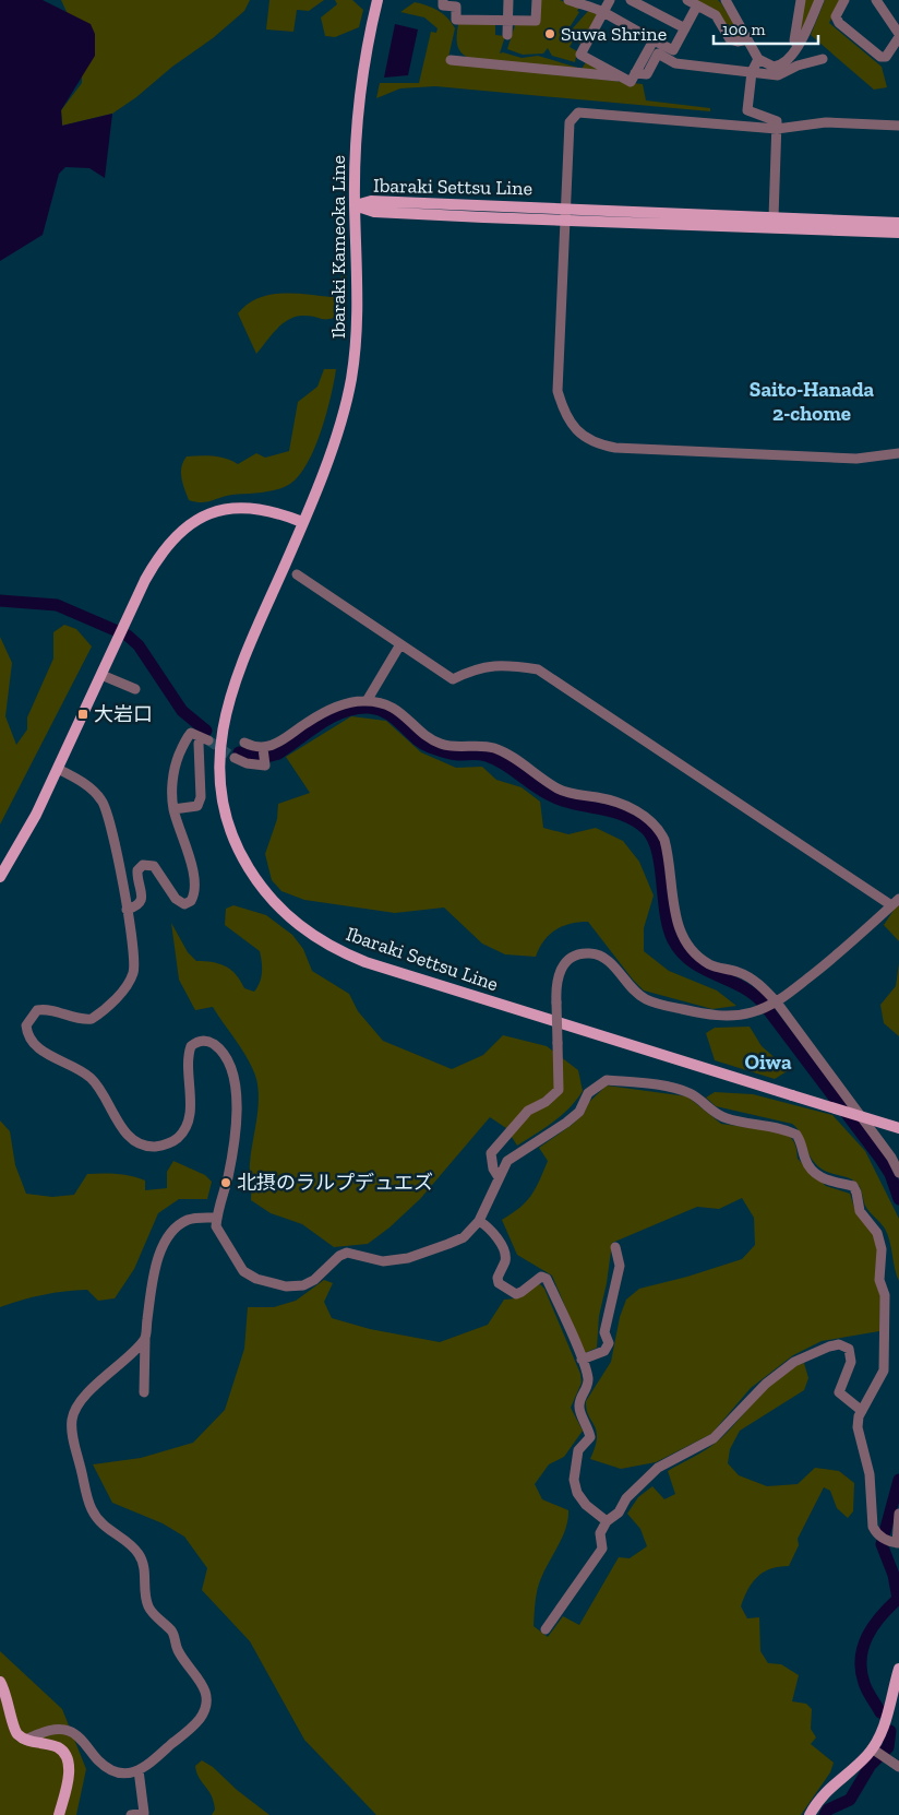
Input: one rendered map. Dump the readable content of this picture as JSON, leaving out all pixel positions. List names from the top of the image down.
{
  "streets": {
    "main road": ["Ibaraki Settsu Line", "Ibaraki Kameoka Line"]
  },
  "crossings": [
    ["Ibaraki Settsu Line", "Ibaraki Kameoka Line"]
  ],
  "districts": ["Saito-Hanada 2-chome", "Oiwa"],
  "places": {
    "other": ["Suwa Shrine", "北摂のラルプデュエズ"],
    "transit": ["大岩口"]
  },
  "scale_bar": "100 m"
}
